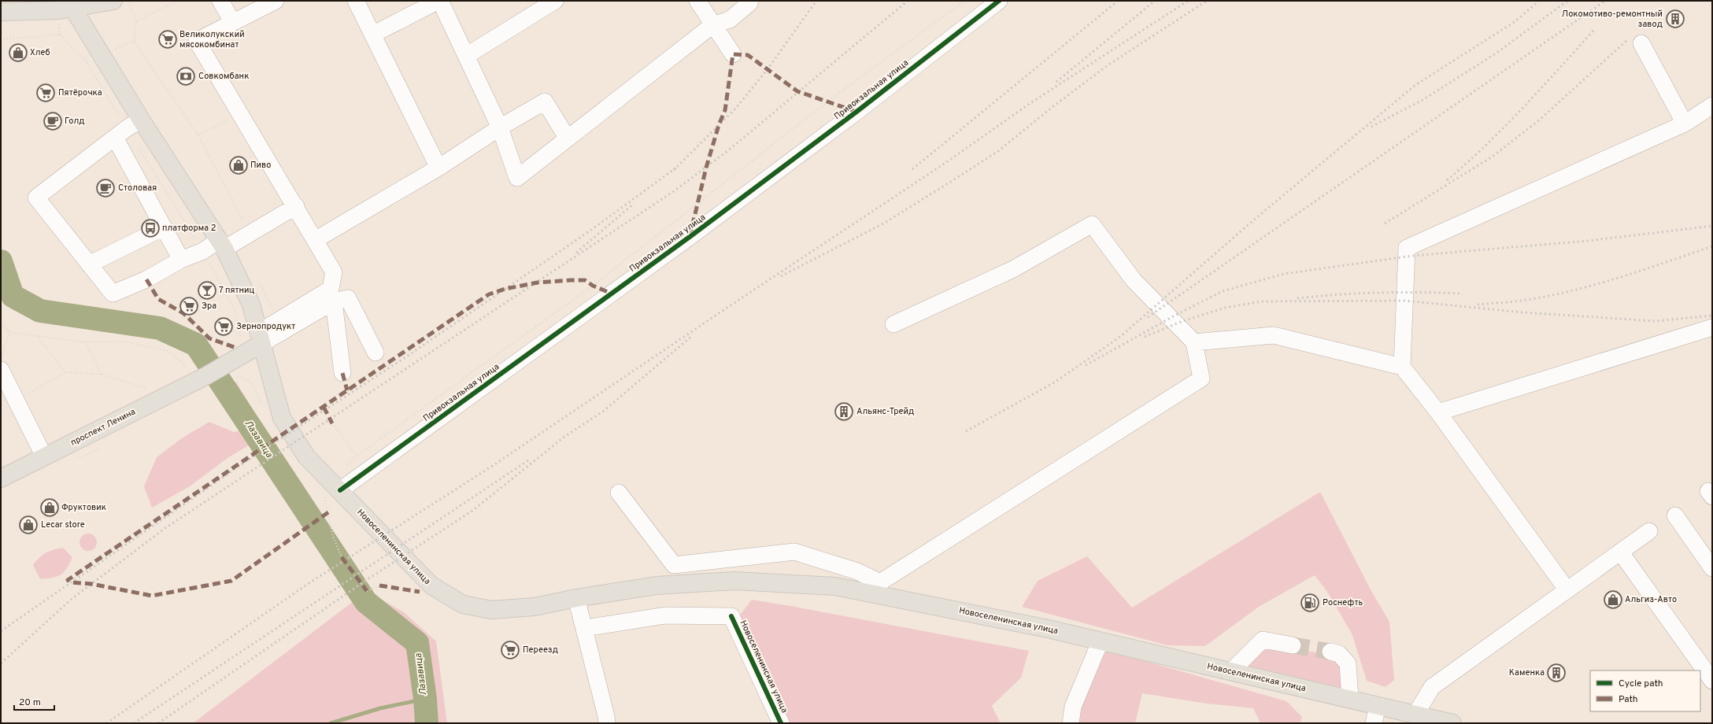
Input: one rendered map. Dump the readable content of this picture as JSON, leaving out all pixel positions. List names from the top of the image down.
{
  "streets": {
    "main road": ["проспект Ленина", "Новоселенинская улица"],
    "street": ["Привокзальная улица"]
  },
  "crossings": [
    ["Привокзальная улица", "Новоселенинская улица"]
  ],
  "water": ["Лазавица"],
  "places": {
    "building": ["Локомотиво-ремонтный завод", "Альянс-Трейд", "Каменка"],
    "supermarket": [
      "Великолукский мясокомбинат",
      "Пятёрочка",
      "Эра",
      "Зернопродукт",
      "Переезд"
    ],
    "shop": [
      "Хлеб",
      "Пиво",
      "Фруктовик",
      "Lecar store",
      "Альгиз-Авто"
    ],
    "bank": ["Совкомбанк"],
    "cafe": ["Голд", "Столовая"],
    "bus stop": ["платформа 2"],
    "bar": ["7 пятниц"],
    "fuel station": ["Роснефть"]
  },
  "legend": ["Cycle path", "Path"],
  "scale_bar": "20 m"
}
